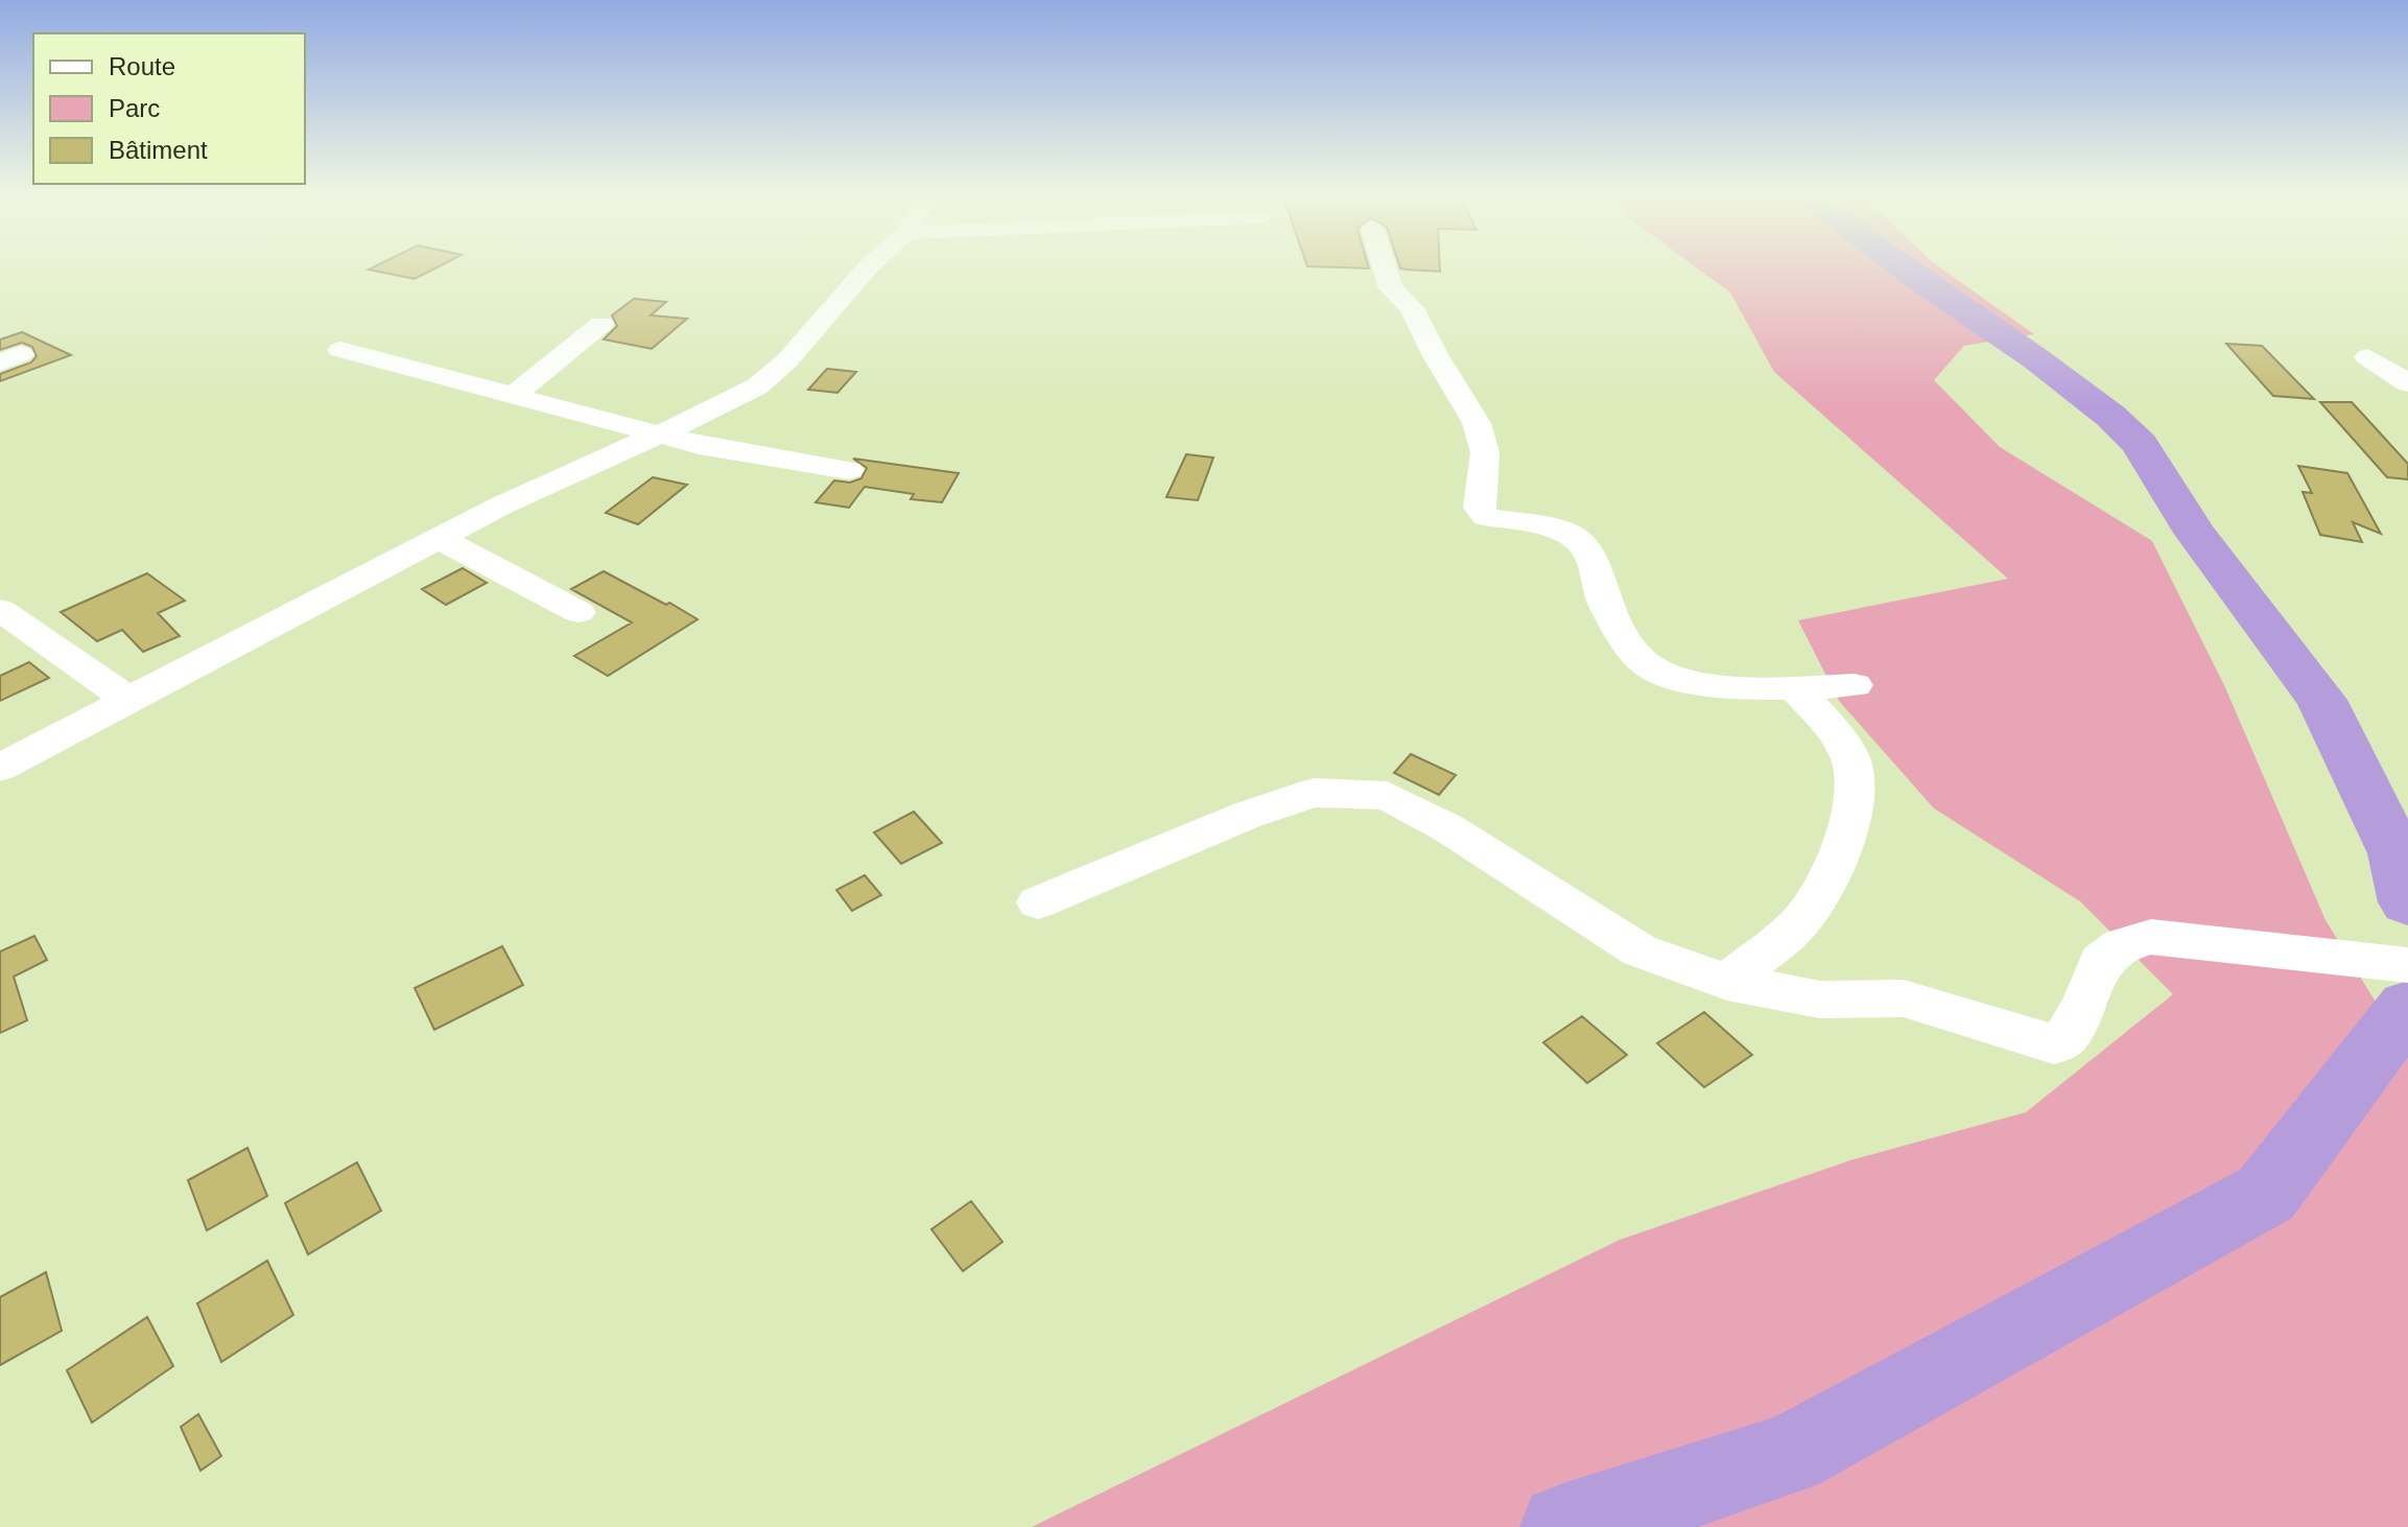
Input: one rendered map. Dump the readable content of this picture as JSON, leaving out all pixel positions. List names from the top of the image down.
{
  "legend": ["Route", "Parc", "Bâtiment"]
}
